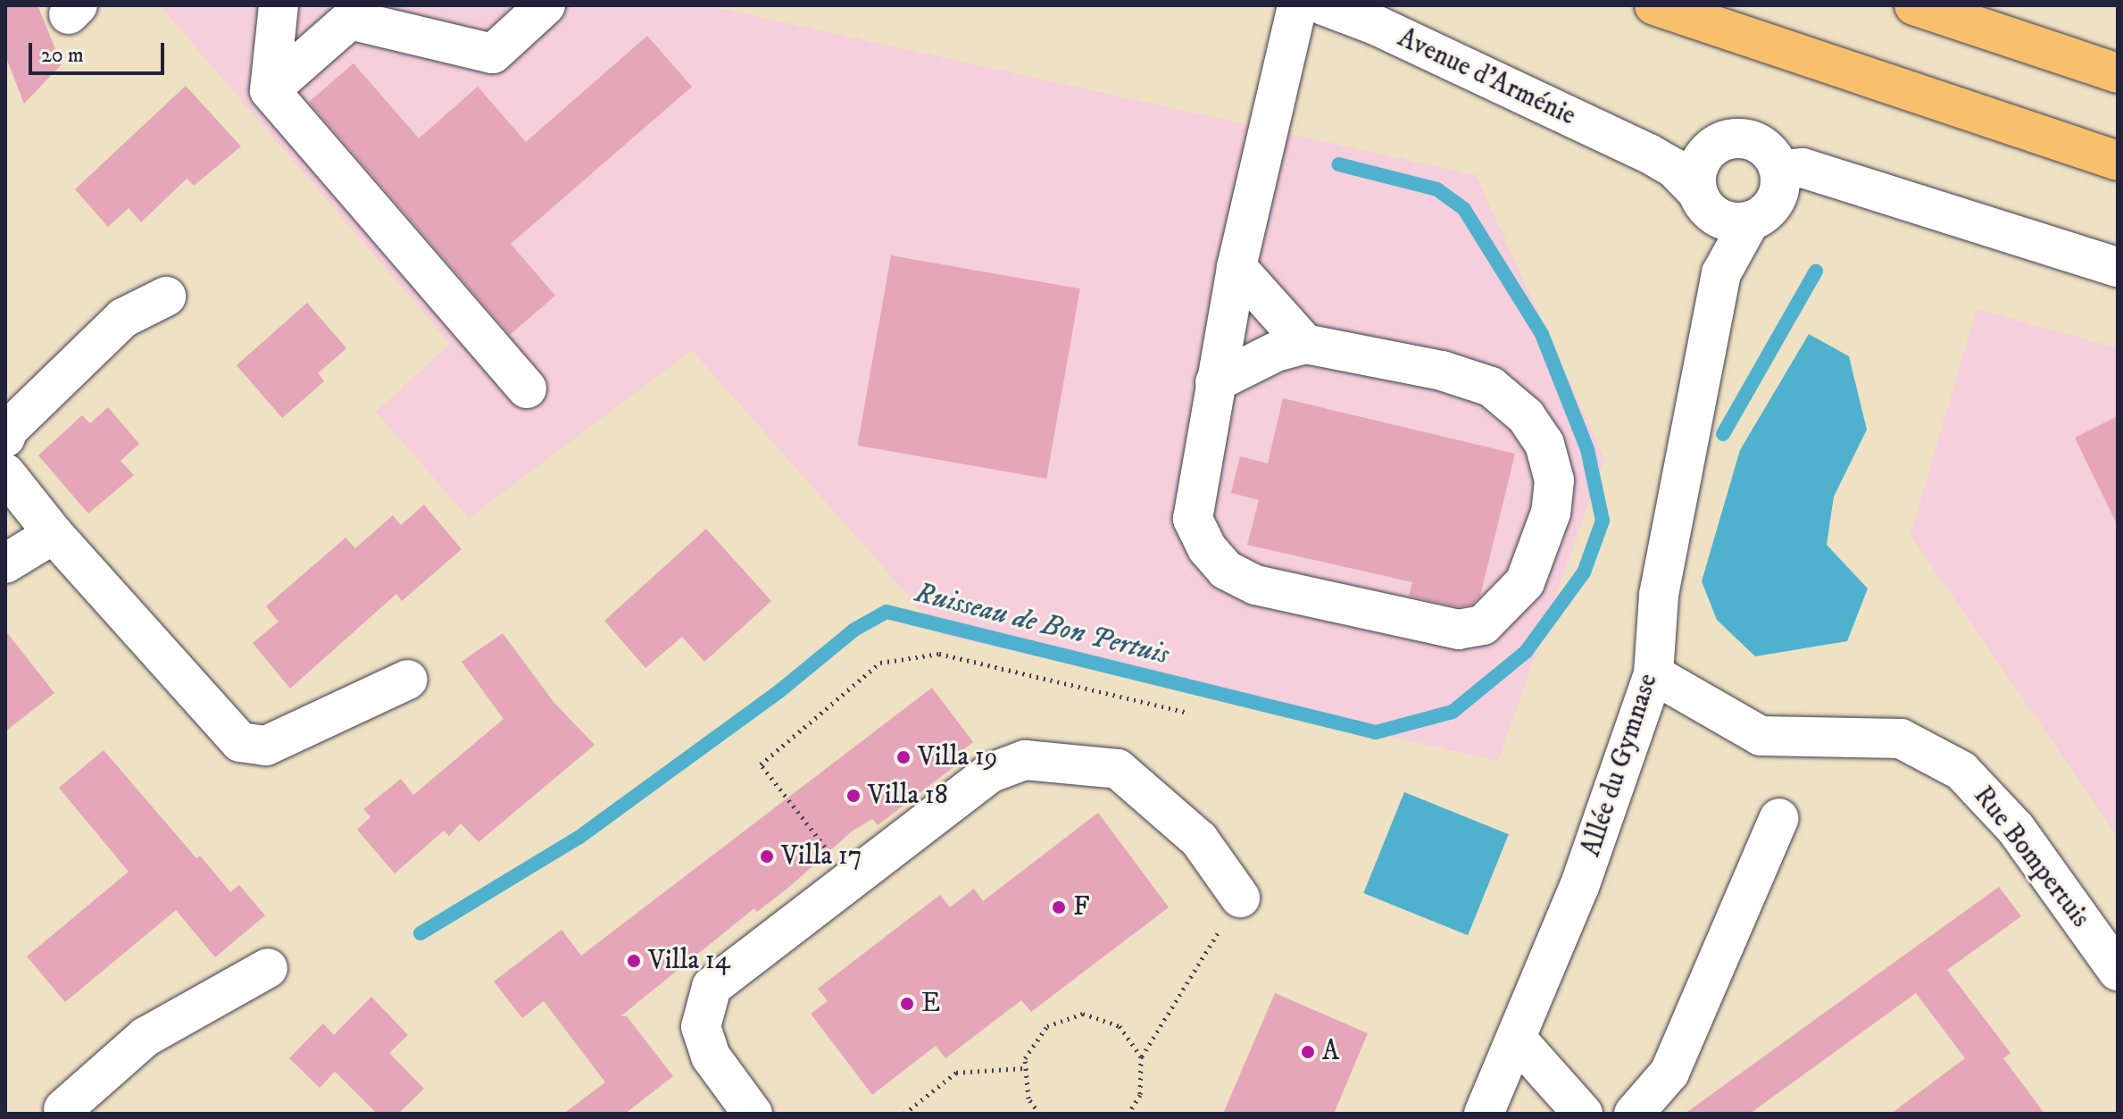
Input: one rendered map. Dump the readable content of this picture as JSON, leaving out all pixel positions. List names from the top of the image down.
{
  "streets": {
    "street": ["Avenue d'Arménie", "Allée du Gymnase", "Rue Bompertuis"]
  },
  "crossings": [
    ["Avenue d'Arménie", "Allée du Gymnase"],
    ["Allée du Gymnase", "Rue Bompertuis"]
  ],
  "water": ["Ruisseau de Bon Pertuis"],
  "places": [
    "Villa 19",
    "Villa 18",
    "Villa 17",
    "F",
    "Villa 14",
    "E",
    "A"
  ],
  "scale_bar": "20 m"
}
